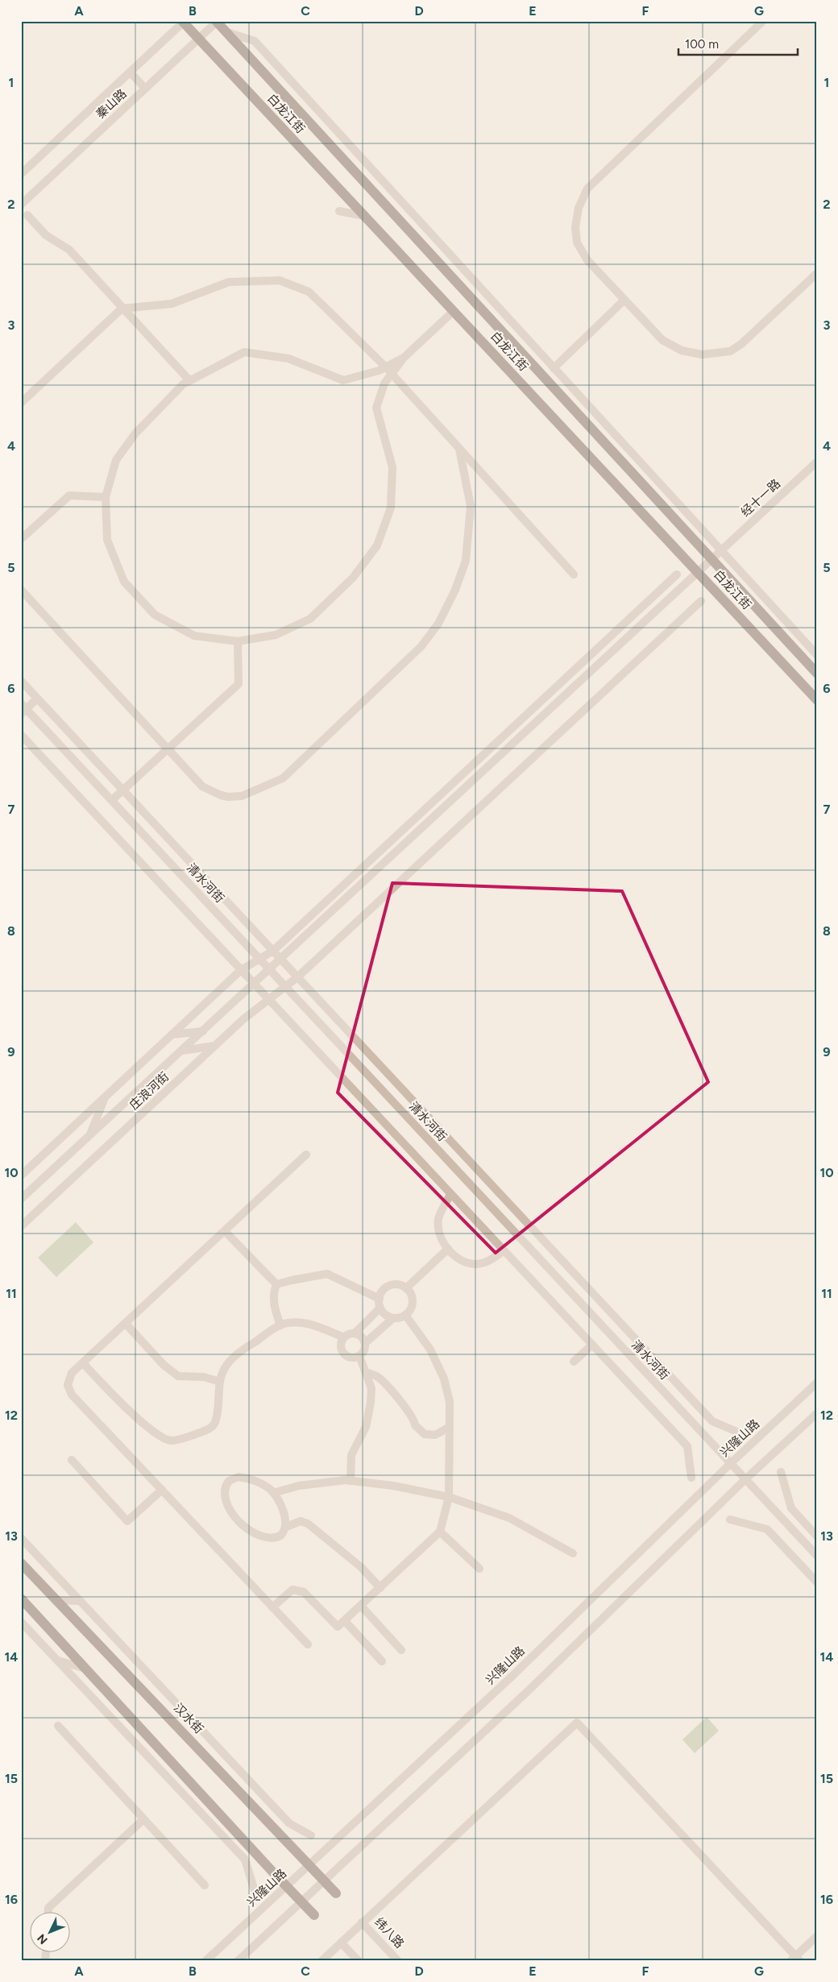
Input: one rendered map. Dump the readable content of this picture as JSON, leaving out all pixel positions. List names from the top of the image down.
{
  "streets": {
    "main road": ["白龙江街", "汉水街"],
    "street": [
      "秦山路",
      "经十一路",
      "清水河街",
      "庄浪河街",
      "兴隆山路",
      "纬八路"
    ]
  },
  "crossings": [
    ["秦山路", "白龙江街"],
    ["白龙江街", "经十一路"],
    ["经十一路", "清水河街"],
    ["清水河街", "庄浪河街"],
    ["清水河街", "兴隆山路"],
    ["兴隆山路", "汉水街"]
  ],
  "scale_bar": "100 m",
  "north": "bottom left",
  "grid": {
    "columns": [
      "A",
      "B",
      "C",
      "D",
      "E",
      "F",
      "G"
    ],
    "rows": [
      "1",
      "2",
      "3",
      "4",
      "5",
      "6",
      "7",
      "8",
      "9",
      "10",
      "11",
      "12",
      "13",
      "14",
      "15",
      "16"
    ]
  }
}
